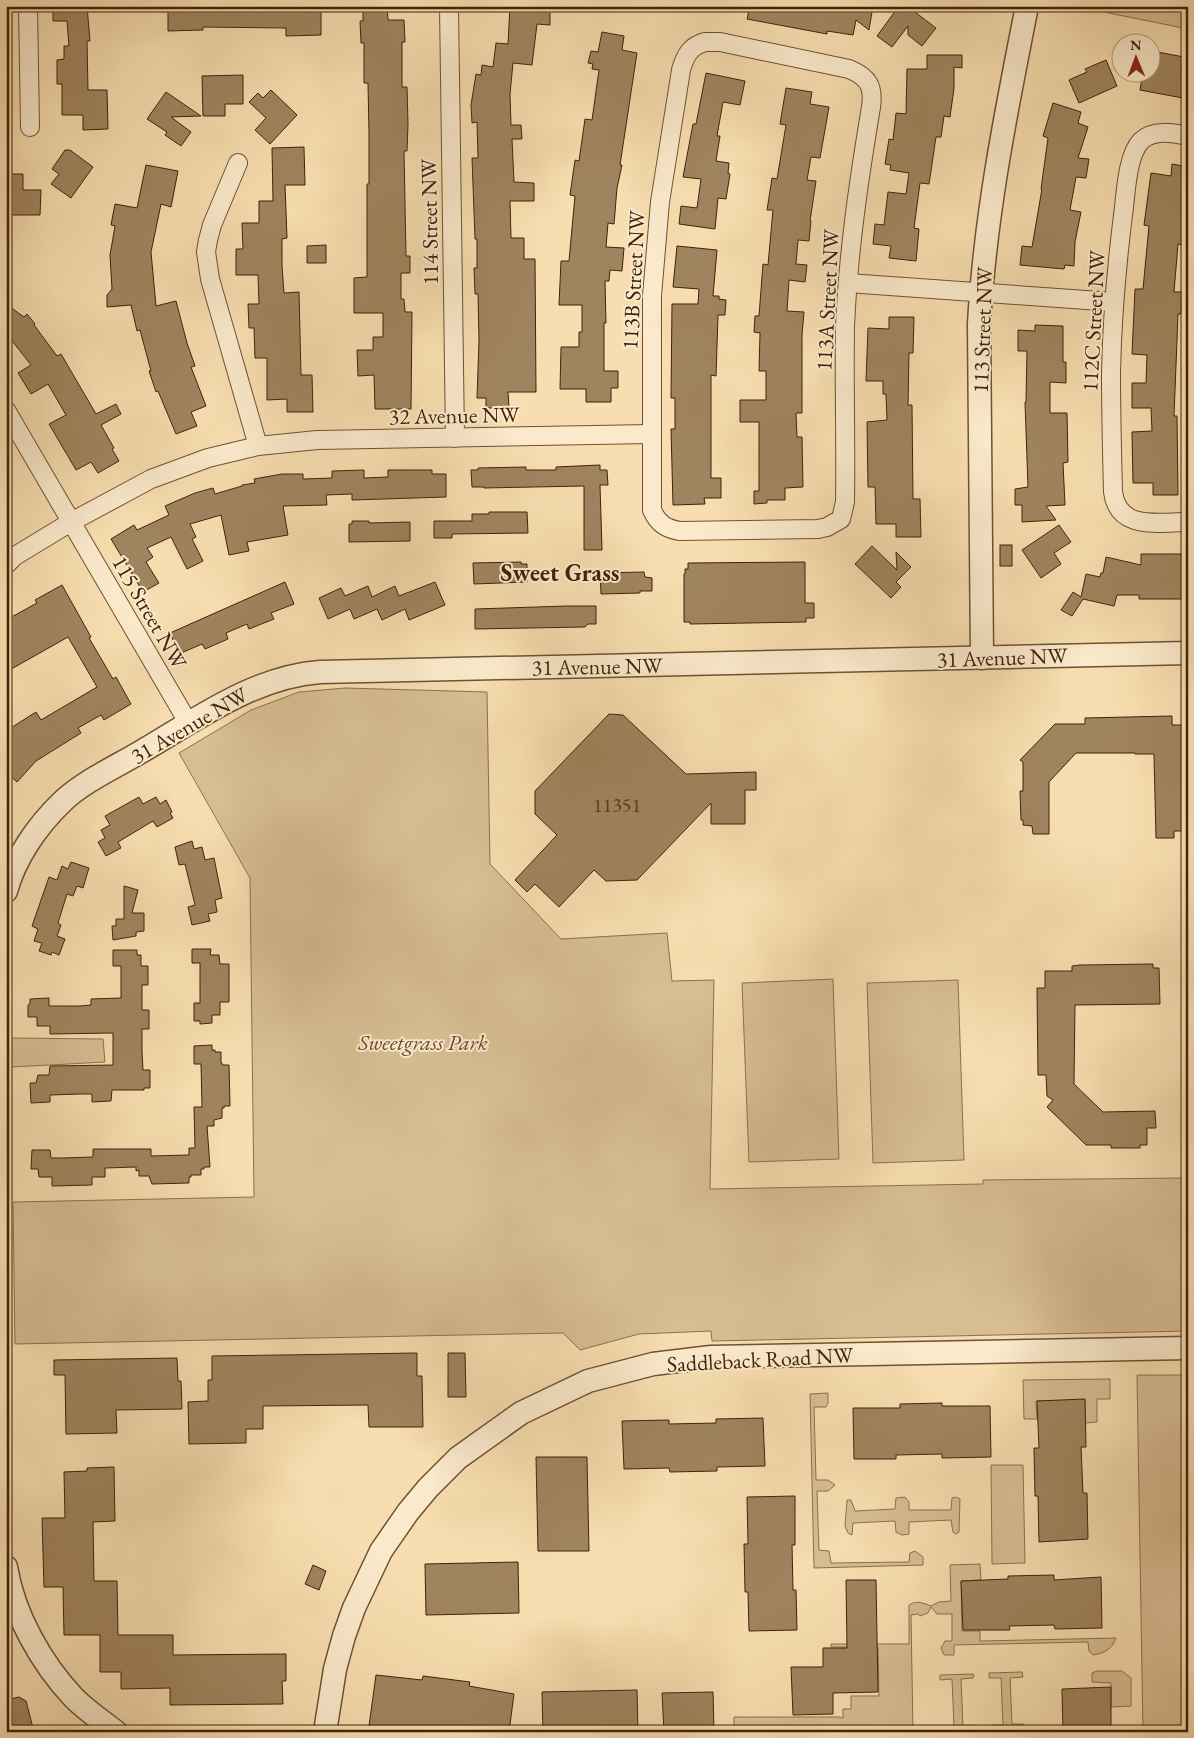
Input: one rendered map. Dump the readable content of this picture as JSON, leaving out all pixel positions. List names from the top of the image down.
{
  "streets": {
    "street": [
      "114 Street NW",
      "113B Street NW",
      "113A Street NW",
      "112C Street NW",
      "113 Street NW",
      "32 Avenue NW",
      "115 Street NW",
      "31 Avenue NW",
      "Saddleback Road NW"
    ]
  },
  "crossings": [
    ["114 Street NW", "32 Avenue NW"],
    ["113B Street NW", "113A Street NW"],
    ["113B Street NW", "32 Avenue NW"],
    ["113 Street NW", "31 Avenue NW"],
    ["32 Avenue NW", "115 Street NW"],
    ["115 Street NW", "31 Avenue NW"]
  ],
  "districts": ["Sweet Grass"],
  "parks": ["Sweetgrass Park"],
  "house_numbers": ["11351"],
  "north": "top"
}
